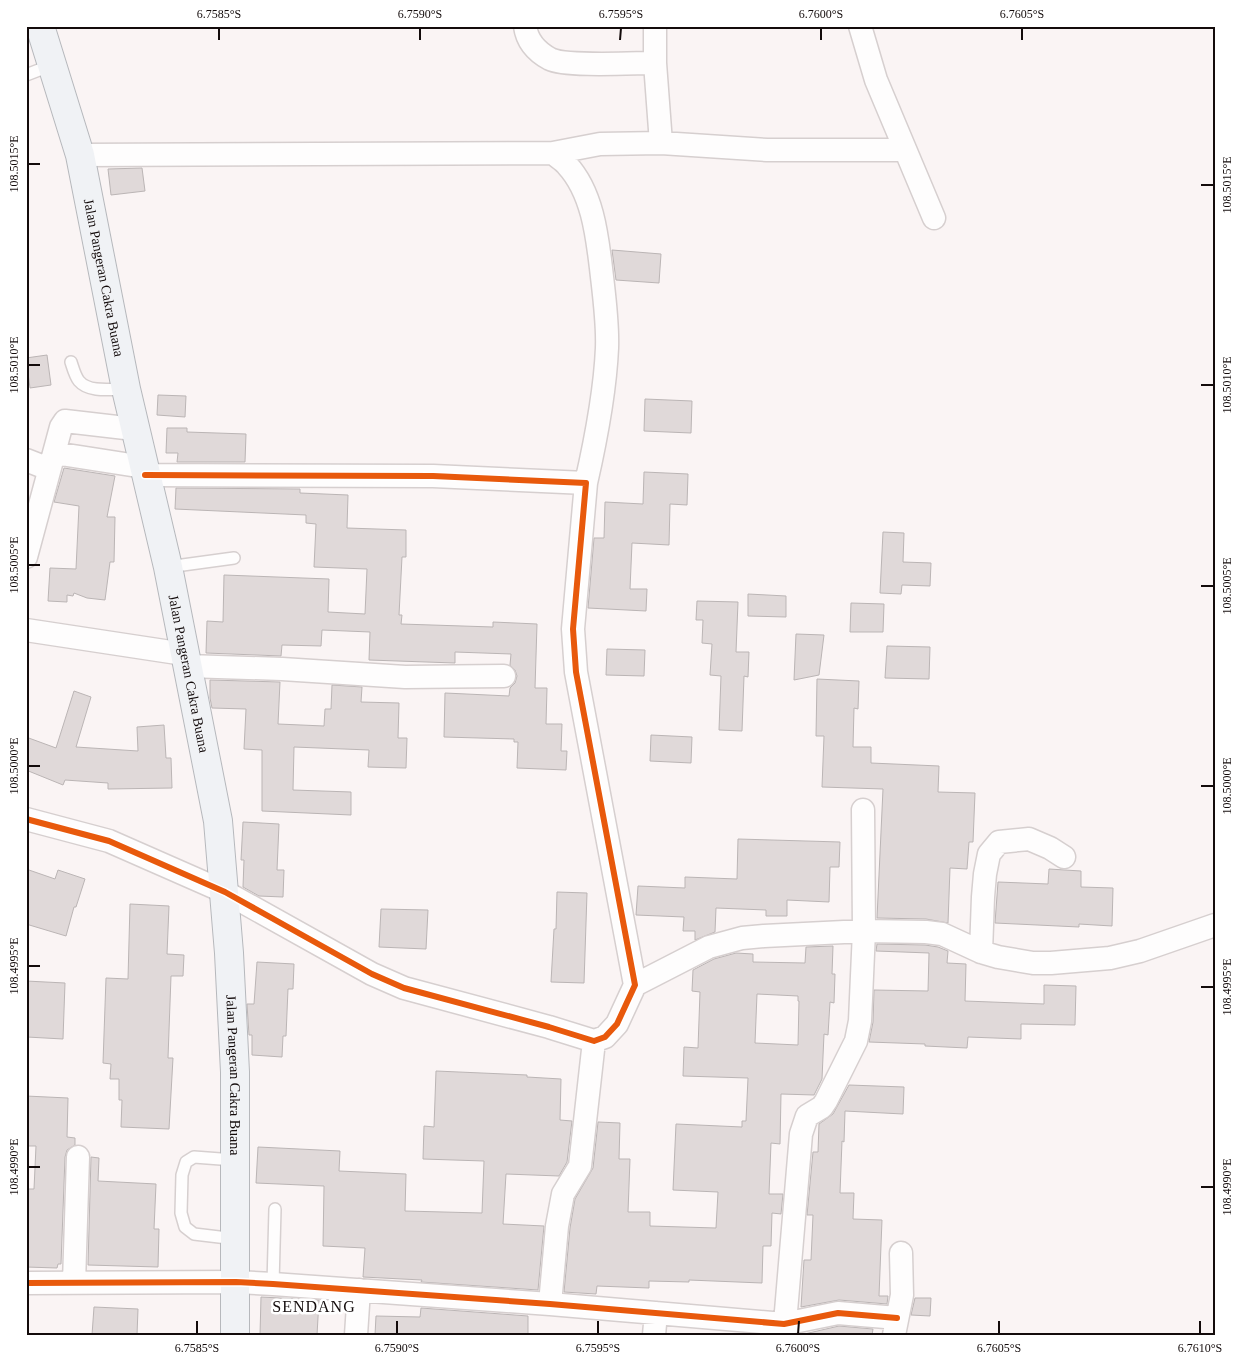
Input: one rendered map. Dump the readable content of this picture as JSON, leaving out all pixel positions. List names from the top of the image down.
{
  "streets": {
    "main road": ["Jalan Pangeran Cakra Buana"]
  },
  "districts": ["SENDANG"],
  "coordinates": [
    "6.7585°S",
    "6.7590°S",
    "6.7595°S",
    "6.7600°S",
    "6.7605°S",
    "108.5015°E",
    "108.5010°E",
    "108.5005°E",
    "108.5000°E",
    "108.4995°E",
    "108.4990°E",
    "6.7610°S"
  ]
}
